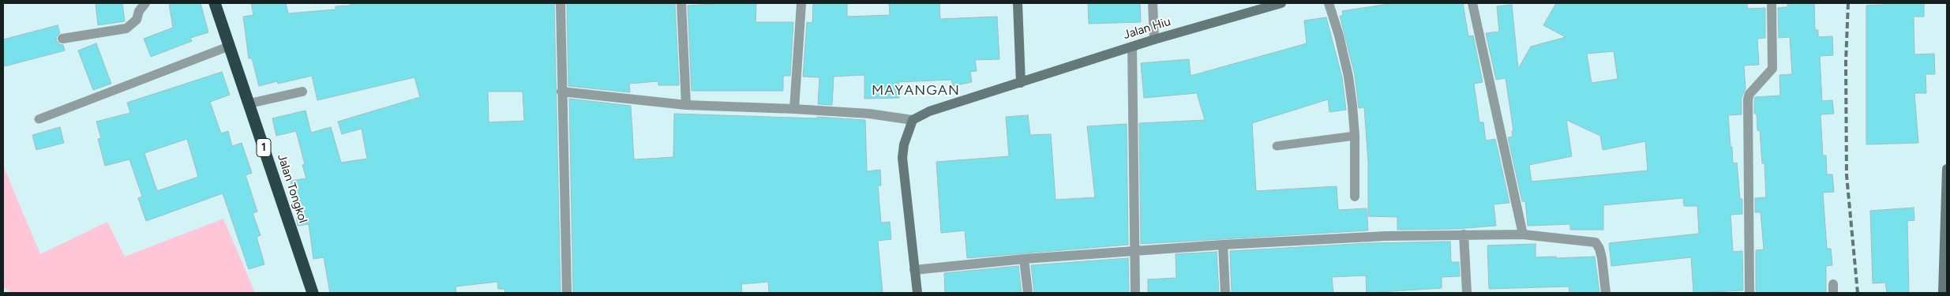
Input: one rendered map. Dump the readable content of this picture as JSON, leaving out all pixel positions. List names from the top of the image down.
{
  "streets": {
    "highway": ["1", "Jalan Tongkol"],
    "main road": ["Jalan Hiu"]
  },
  "districts": ["MAYANGAN"]
}
